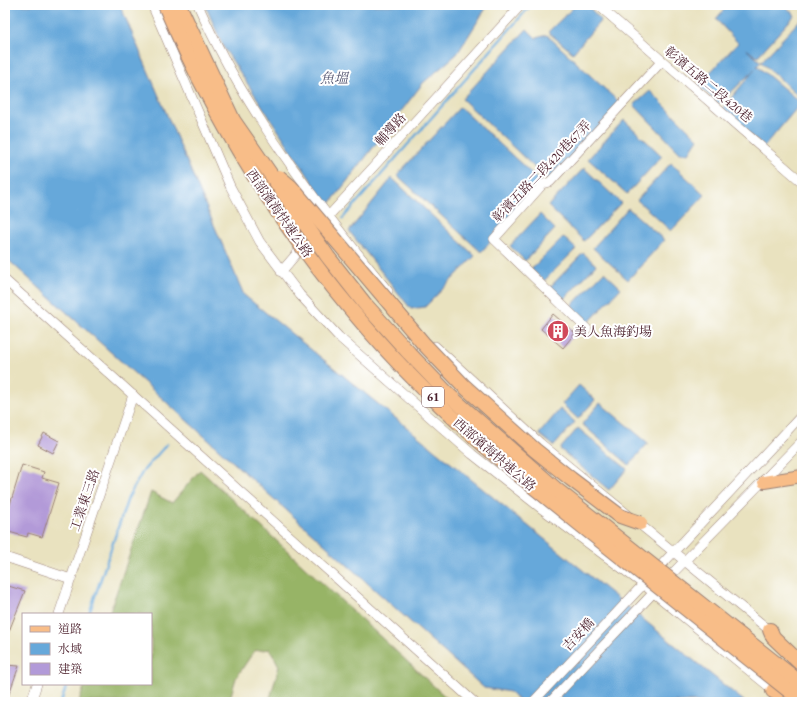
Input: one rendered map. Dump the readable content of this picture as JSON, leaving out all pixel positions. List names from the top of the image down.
{
  "streets": {
    "highway": ["西部濱海快速公路", "61"],
    "street": [
      "彰濱五路二段420巷",
      "輔導路",
      "彰濱五路二段420巷67弄",
      "工業東三路",
      "吉安橋"
    ]
  },
  "crossings": [
    ["彰濱五路二段420巷", "彰濱五路二段420巷67弄"]
  ],
  "water": ["魚塭"],
  "places": {
    "building": ["美人魚海釣場"]
  },
  "legend": ["道路", "水域", "建築"]
}
